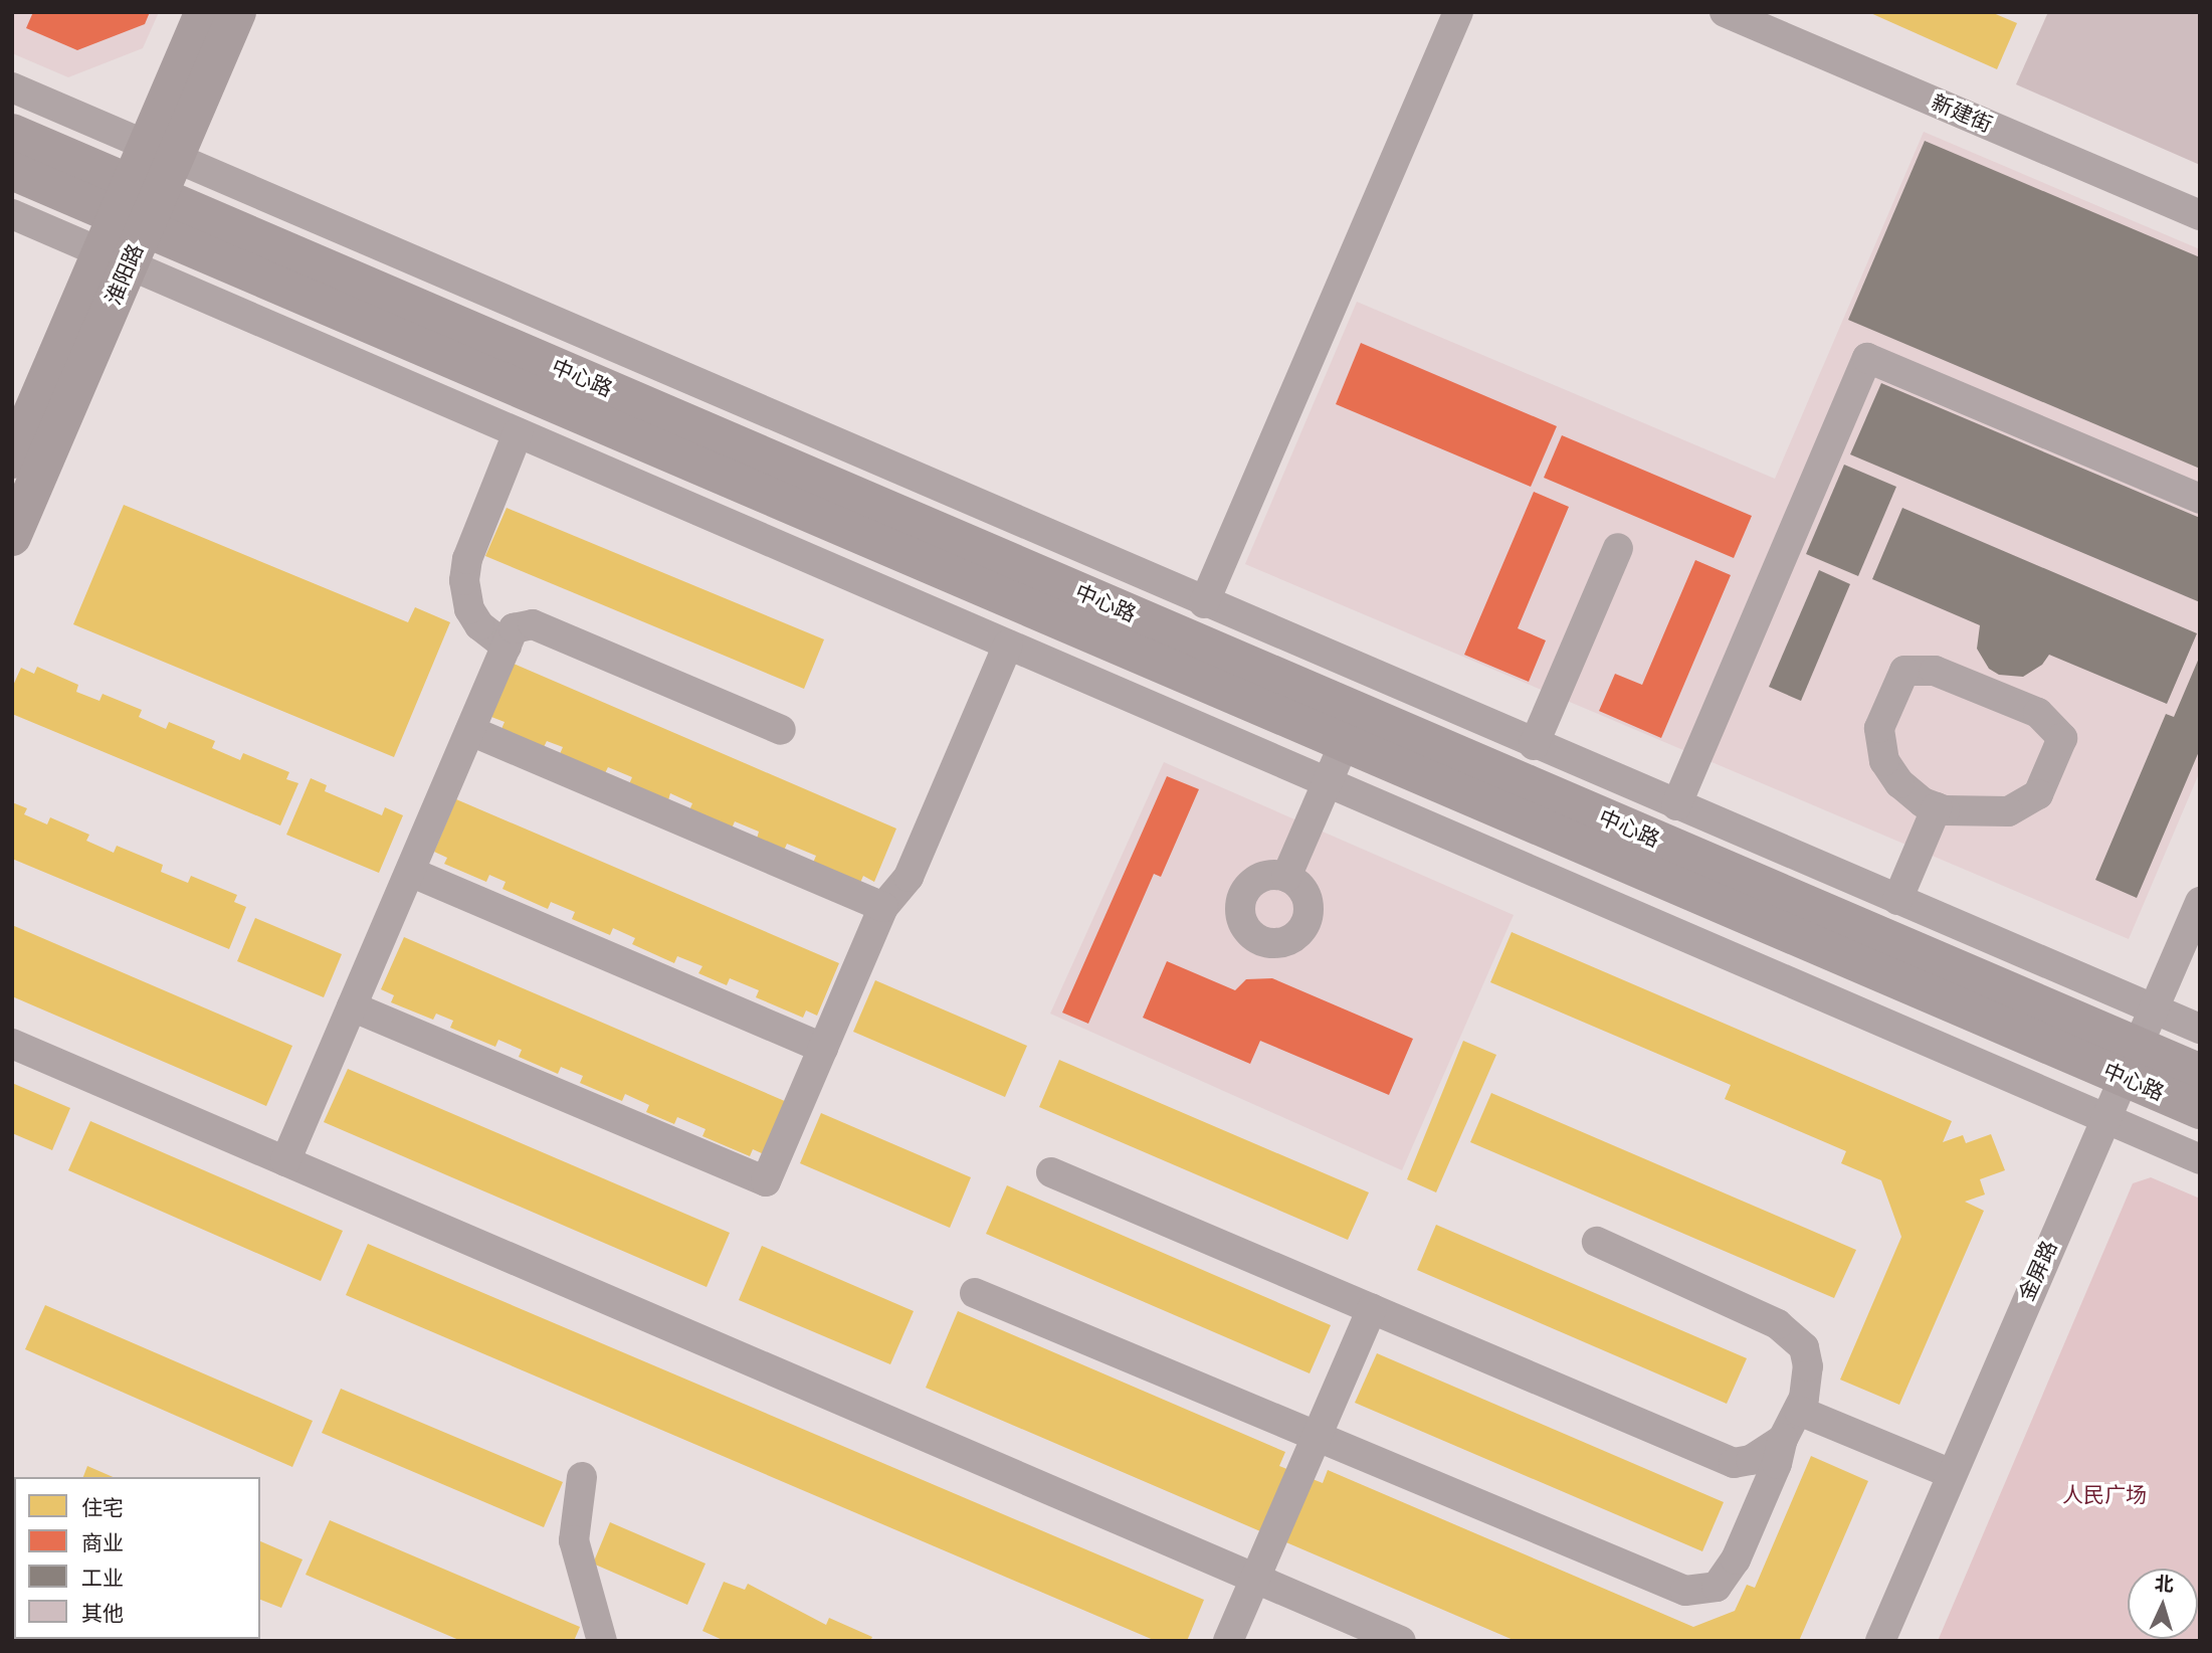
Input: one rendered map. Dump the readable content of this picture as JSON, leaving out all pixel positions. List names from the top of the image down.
{
  "streets": {
    "main road": ["淮阳路", "中心路"],
    "street": ["新建街", "金屏路"]
  },
  "crossings": [
    ["淮阳路", "中心路"],
    ["中心路", "金屏路"]
  ],
  "parks": ["人民广场"],
  "legend": [
    "住宅",
    "商业",
    "工业",
    "其他"
  ],
  "north": "top"
}
